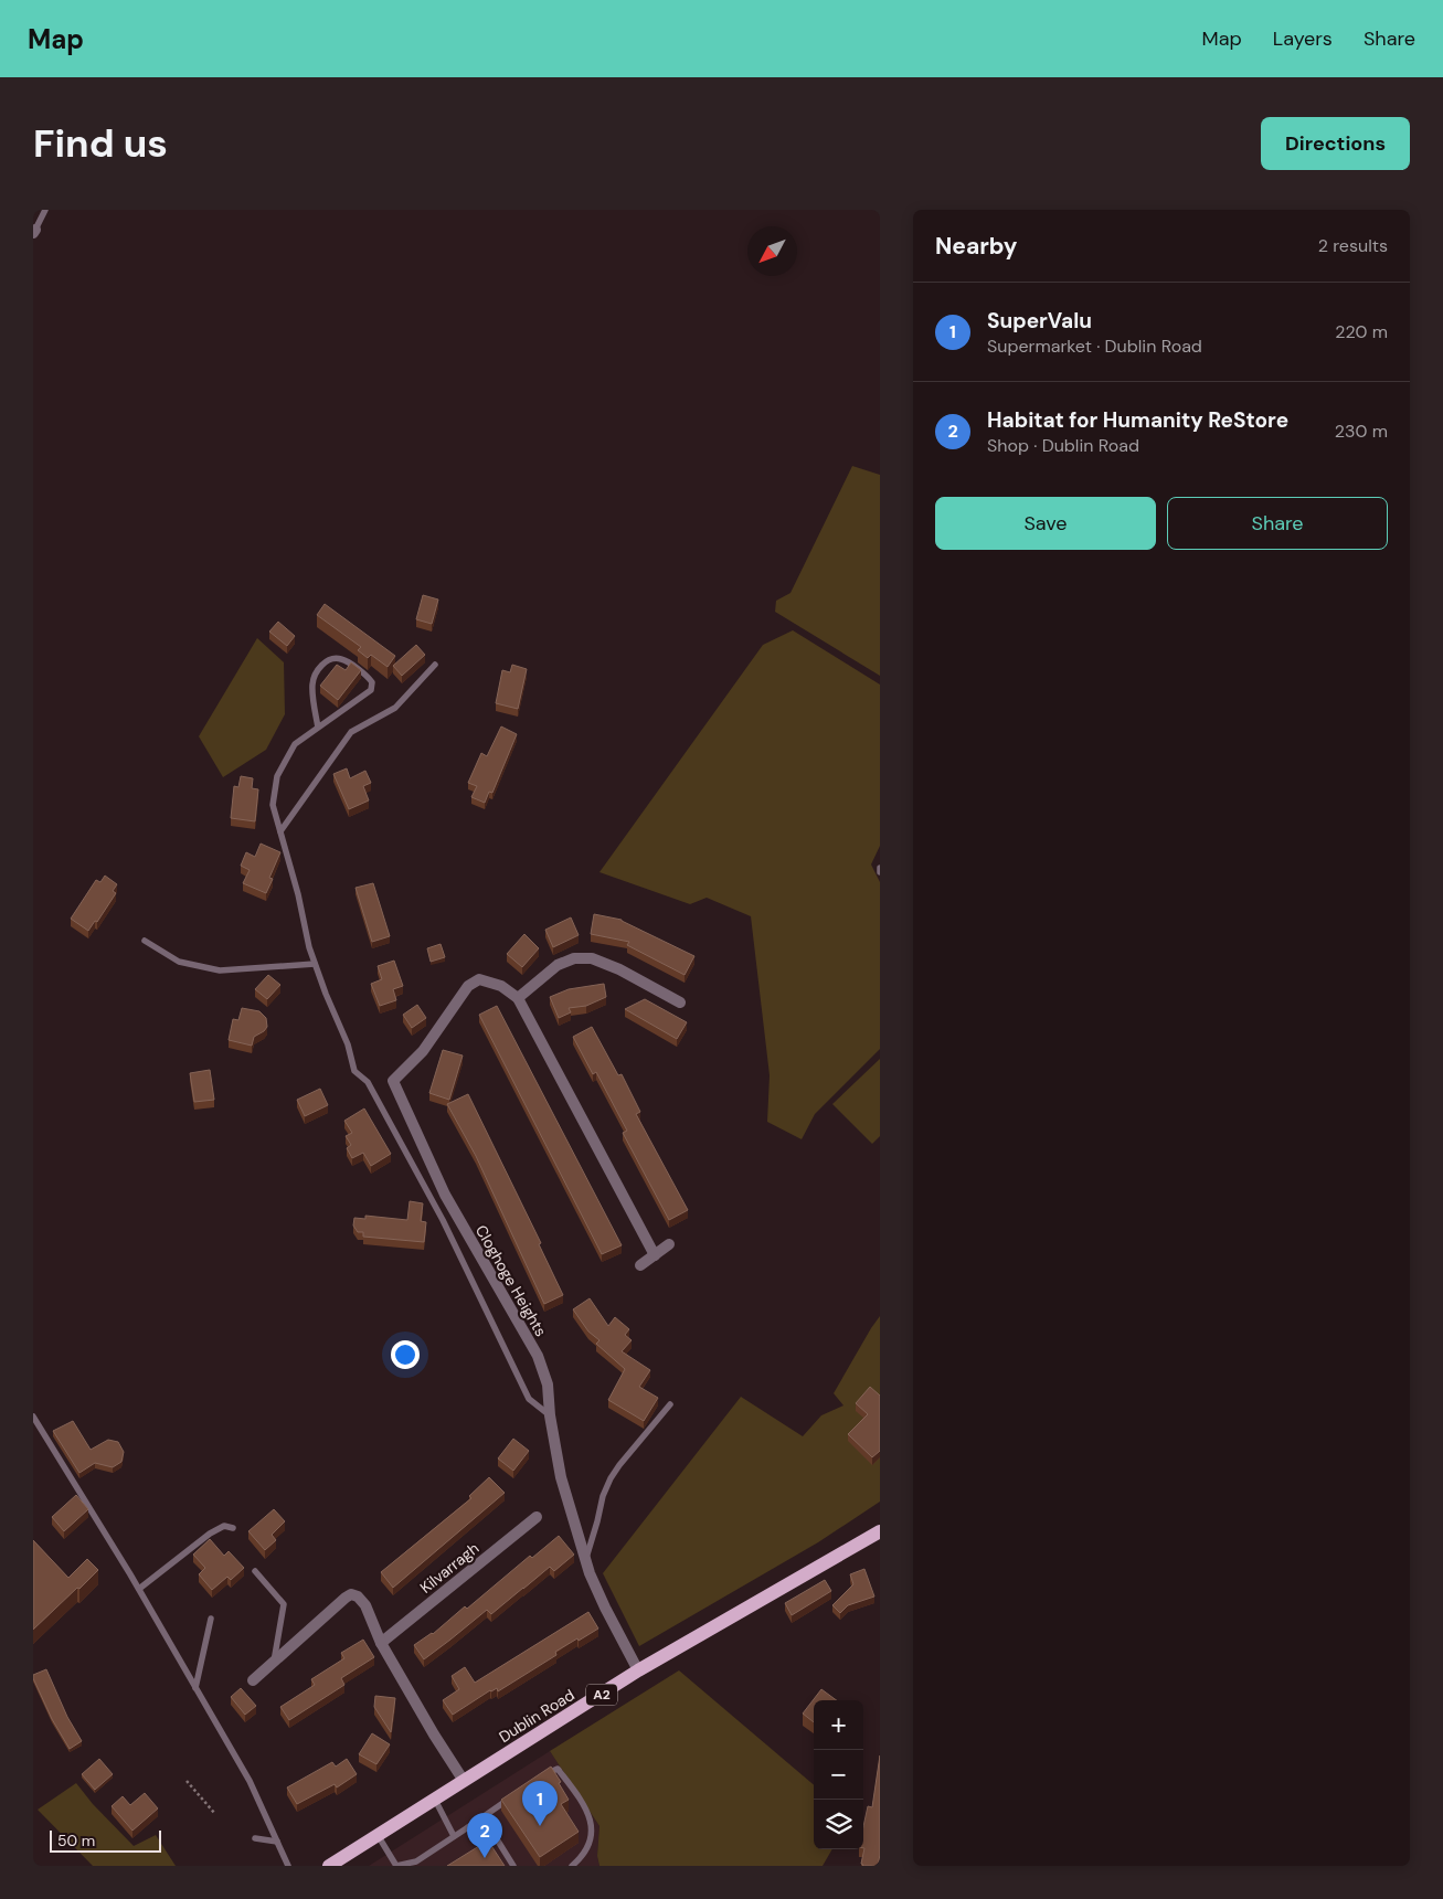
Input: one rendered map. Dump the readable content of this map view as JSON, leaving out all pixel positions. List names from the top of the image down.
{
  "streets": {
    "main road": ["A2", "Dublin Road"],
    "street": ["Cloghoge Heights", "Kilvarragh"]
  },
  "crossings": [
    ["Cloghoge Heights", "Dublin Road"]
  ],
  "scale_bar": "50 m",
  "north": "bottom left",
  "page": {
    "header": "Map",
    "nav": ["Map", "Layers", "Share"],
    "buttons": [
      "Directions",
      ["Save", "Share"]
    ],
    "title": "Find us",
    "heading": ["Nearby", "2 results"],
    "list": [
      {
        "mark": "1",
        "name": "SuperValu",
        "note": "Supermarket · Dublin Road",
        "value": "220 m"
      },
      {
        "mark": "2",
        "name": "Habitat for Humanity ReStore",
        "note": "Shop · Dublin Road",
        "value": "230 m"
      }
    ],
    "map_buttons": ["+", "−"],
    "pins": ["1", "2"],
    "scale": "50 m"
  }
}
